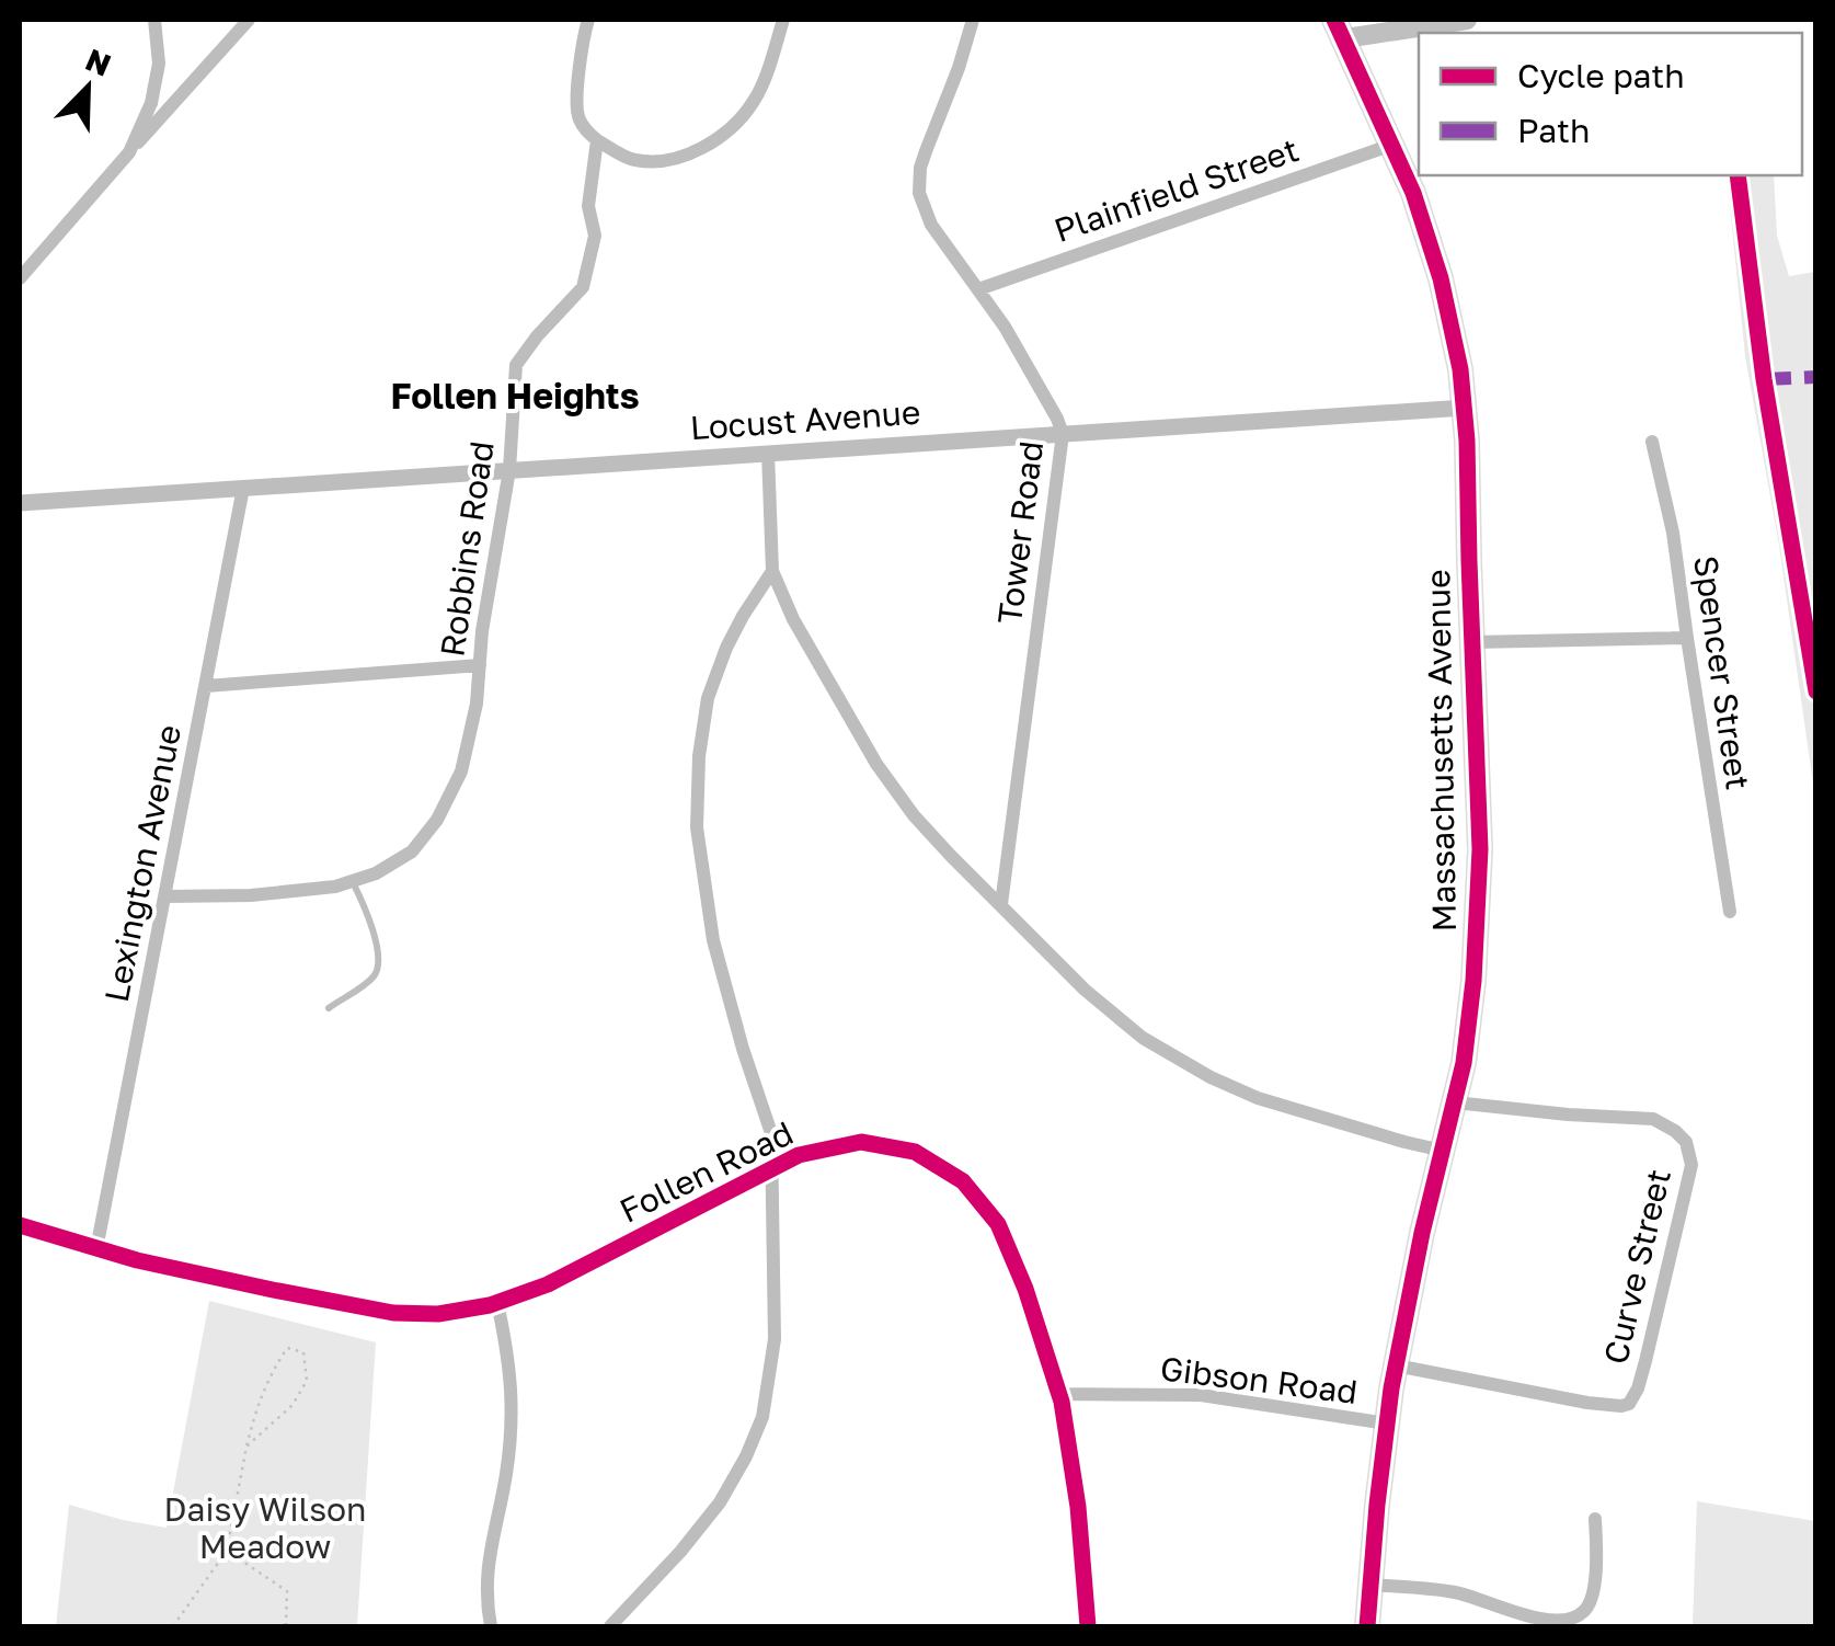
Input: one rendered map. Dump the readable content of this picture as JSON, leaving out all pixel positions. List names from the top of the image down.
{
  "streets": {
    "main road": ["Massachusetts Avenue"],
    "street": [
      "Plainfield Street",
      "Locust Avenue",
      "Tower Road",
      "Robbins Road",
      "Spencer Street",
      "Lexington Avenue",
      "Follen Road",
      "Curve Street",
      "Gibson Road"
    ]
  },
  "crossings": [
    ["Plainfield Street", "Tower Road"],
    ["Plainfield Street", "Massachusetts Avenue"],
    ["Locust Avenue", "Tower Road"],
    ["Locust Avenue", "Robbins Road"],
    ["Locust Avenue", "Massachusetts Avenue"],
    ["Locust Avenue", "Lexington Avenue"],
    ["Robbins Road", "Lexington Avenue"],
    ["Massachusetts Avenue", "Curve Street"],
    ["Massachusetts Avenue", "Gibson Road"],
    ["Lexington Avenue", "Follen Road"],
    ["Follen Road", "Gibson Road"]
  ],
  "districts": ["Follen Heights"],
  "parks": ["Daisy Wilson Meadow"],
  "legend": ["Cycle path", "Path"],
  "north": "top right"
}
